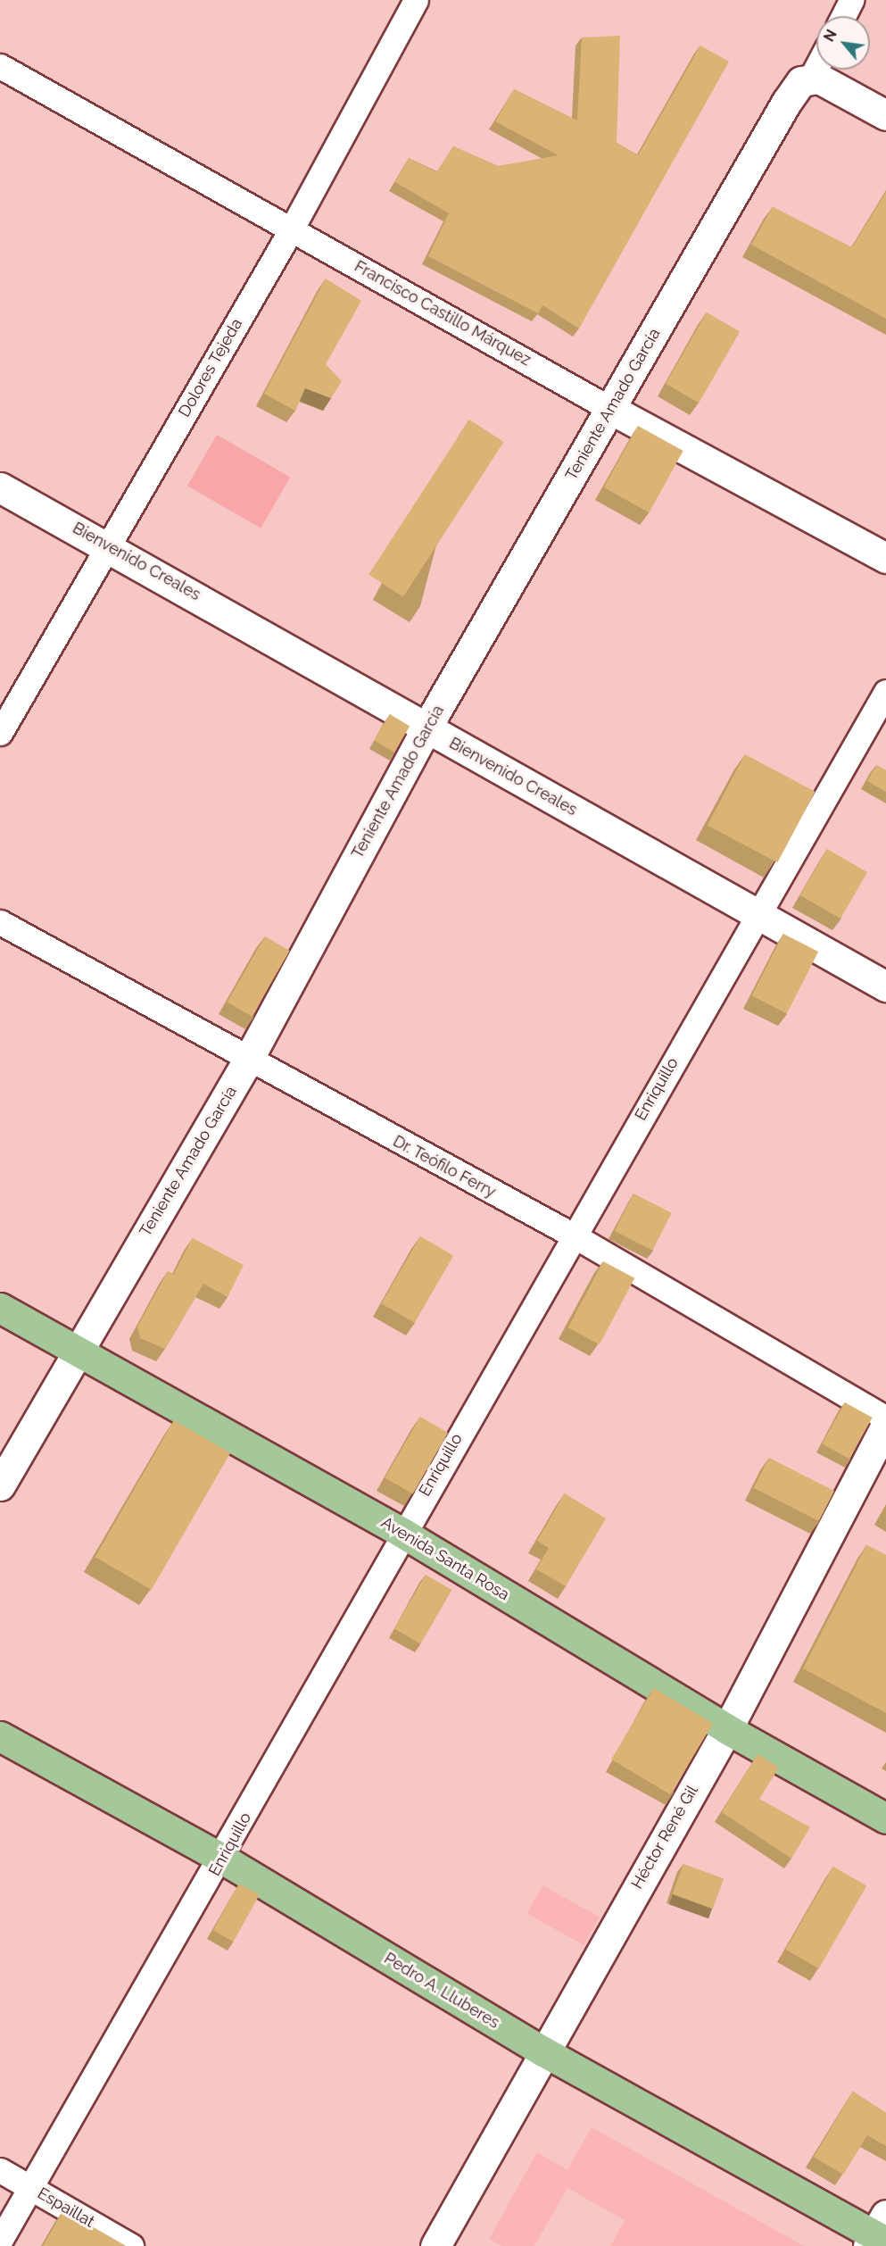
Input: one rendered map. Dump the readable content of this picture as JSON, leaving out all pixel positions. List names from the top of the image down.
{
  "streets": {
    "main road": [
      "Francisco Castillo Márquez",
      "Teniente Amado García",
      "Bienvenido Creales",
      "Avenida Santa Rosa",
      "Héctor René Gil",
      "Pedro A. Lluberes"
    ],
    "street": [
      "Dolores Tejeda",
      "Enriquillo",
      "Dr. Teófilo Ferry",
      "Espaillat"
    ]
  },
  "crossings": [
    ["Francisco Castillo Márquez", "Dolores Tejeda"],
    ["Francisco Castillo Márquez", "Teniente Amado García"],
    ["Dolores Tejeda", "Bienvenido Creales"],
    ["Teniente Amado García", "Bienvenido Creales"],
    ["Teniente Amado García", "Dr. Teófilo Ferry"],
    ["Teniente Amado García", "Avenida Santa Rosa"],
    ["Bienvenido Creales", "Enriquillo"],
    ["Enriquillo", "Dr. Teófilo Ferry"],
    ["Enriquillo", "Avenida Santa Rosa"],
    ["Enriquillo", "Pedro A. Lluberes"],
    ["Enriquillo", "Espaillat"],
    ["Avenida Santa Rosa", "Héctor René Gil"],
    ["Héctor René Gil", "Pedro A. Lluberes"]
  ],
  "north": "top left"
}
